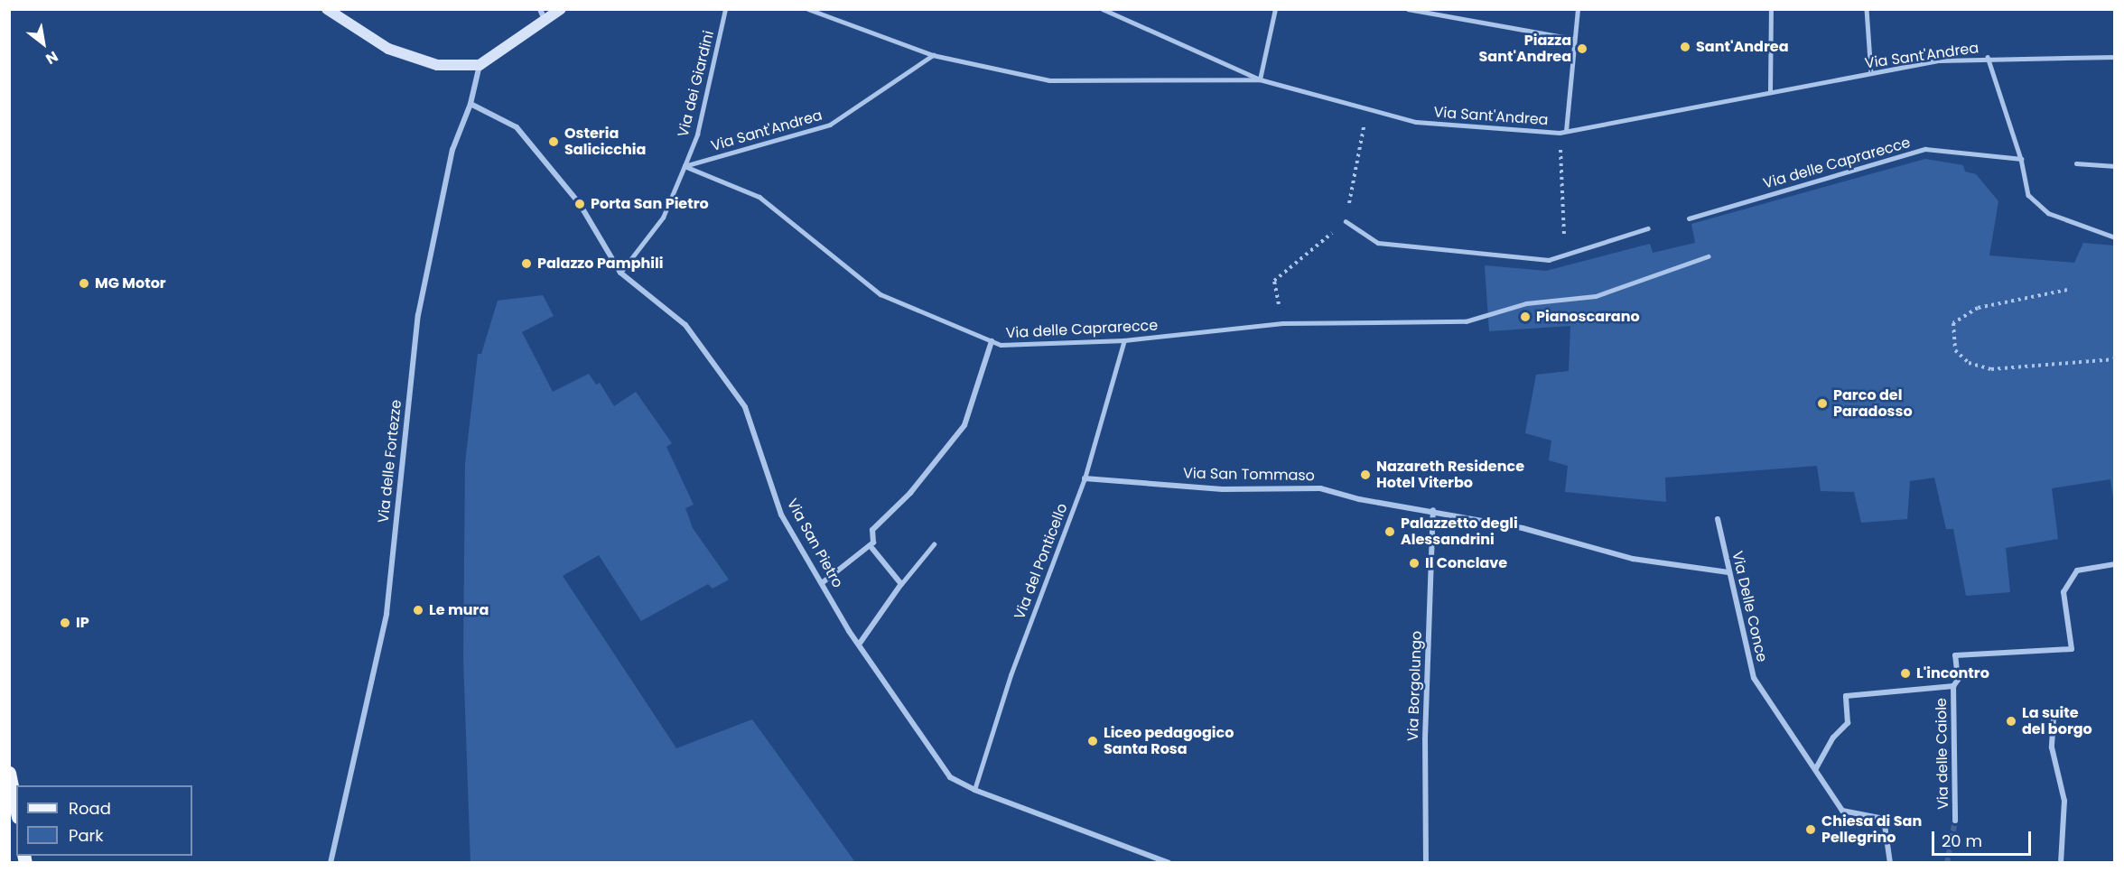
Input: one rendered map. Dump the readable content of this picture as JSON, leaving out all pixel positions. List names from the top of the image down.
{
  "streets": {
    "street": [
      "Via delle Fortezze",
      "Via San Tommaso",
      "Via San Pietro",
      "Via Delle Conce",
      "Via Borgolungo",
      "Via delle Caiole"
    ],
    "lane": [
      "Via Sant'Andrea",
      "Via dei Giardini",
      "Via delle Caprarecce",
      "Via del Ponticello"
    ]
  },
  "crossings": [
    ["Via Sant'Andrea", "Via dei Giardini"],
    ["Via Sant'Andrea", "Via delle Caprarecce"],
    ["Via dei Giardini", "Via delle Caprarecce"],
    ["Via dei Giardini", "Via San Pietro"],
    ["Via delle Caprarecce", "Via del Ponticello"],
    ["Via delle Fortezze", "Via San Pietro"],
    ["Via San Tommaso", "Via del Ponticello"],
    ["Via San Tommaso", "Via Delle Conce"],
    ["Via San Tommaso", "Via Borgolungo"],
    ["Via San Pietro", "Via del Ponticello"]
  ],
  "places": [
    "Sant'Andrea",
    "Piazza Sant'Andrea",
    "Osteria Salicicchia",
    "Porta San Pietro",
    "Palazzo Pamphili",
    "MG Motor",
    "Pianoscarano",
    "Parco del Paradosso",
    "Nazareth Residence Hotel Viterbo",
    "Palazzetto degli Alessandrini",
    "Il Conclave",
    "Le mura",
    "IP",
    "L'incontro",
    "La suite del borgo",
    "Liceo pedagogico Santa Rosa",
    "Chiesa di San Pellegrino"
  ],
  "legend": ["Road", "Park"],
  "scale_bar": "20 m",
  "north": "bottom right"
}
